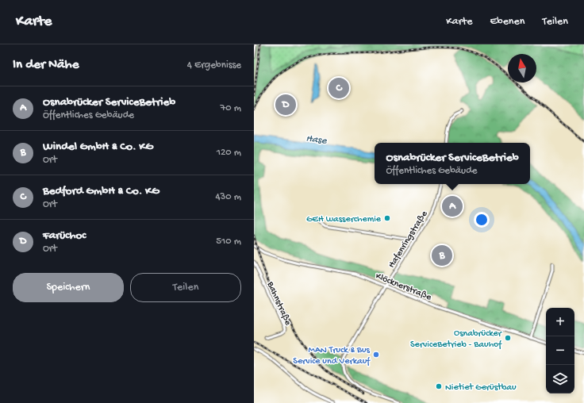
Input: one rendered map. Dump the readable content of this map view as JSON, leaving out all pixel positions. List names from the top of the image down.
{
  "streets": {
    "street": ["Hafenringstraße", "Klöcknerstraße", "Bahnstraße"]
  },
  "crossings": [
    ["Hafenringstraße", "Klöcknerstraße"]
  ],
  "water": ["Hase"],
  "places": [
    "GEH wasserchemie",
    "Osnabrücker ServiceBetrieb - Bauhof",
    "MAN Truck & Bus Service und Verkauf",
    "Nietiet Gerüstbau"
  ],
  "north": "top",
  "page": {
    "header": "Karte",
    "nav": ["Karte", "Ebenen", "Teilen"],
    "heading": ["In der Nähe", "4 Ergebnisse"],
    "pins": [
      "C",
      "D",
      "A",
      "B"
    ],
    "list": [
      {
        "mark": "A",
        "name": "Osnabrücker ServiceBetrieb",
        "note": "Öffentliches Gebäude",
        "value": "70 m"
      },
      {
        "mark": "B",
        "name": "Windel GmbH & Co. KG",
        "note": "Ort",
        "value": "120 m"
      },
      {
        "mark": "C",
        "name": "Bedford GmbH & Co. KG",
        "note": "Ort",
        "value": "430 m"
      },
      {
        "mark": "D",
        "name": "Farüchoc",
        "note": "Ort",
        "value": "510 m"
      }
    ],
    "popup": ["Osnabrücker ServiceBetrieb", "Öffentliches Gebäude"],
    "buttons": ["Speichern", "Teilen"],
    "map_buttons": ["+", "−"]
  }
}
